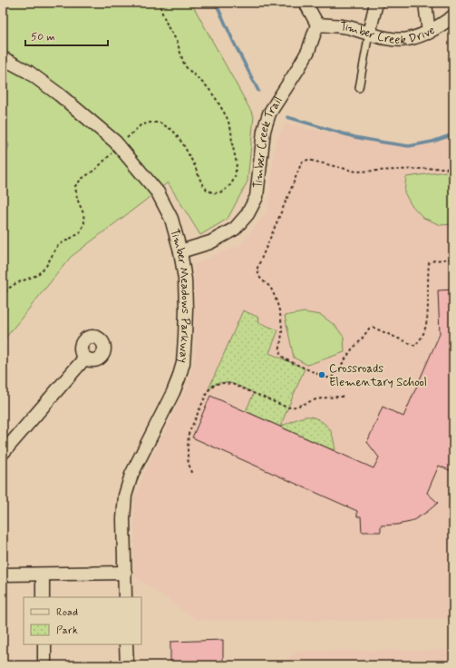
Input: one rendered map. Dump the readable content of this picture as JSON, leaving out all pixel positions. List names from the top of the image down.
{
  "streets": {
    "street": ["Timber Creek Drive", "Timber Creek Trail", "Timber Meadows Parkway"]
  },
  "crossings": [
    ["Timber Creek Drive", "Timber Creek Trail"],
    ["Timber Creek Trail", "Timber Meadows Parkway"]
  ],
  "places": ["Crossroads Elementary School"],
  "legend": ["Road", "Park"],
  "scale_bar": "50 m"
}
